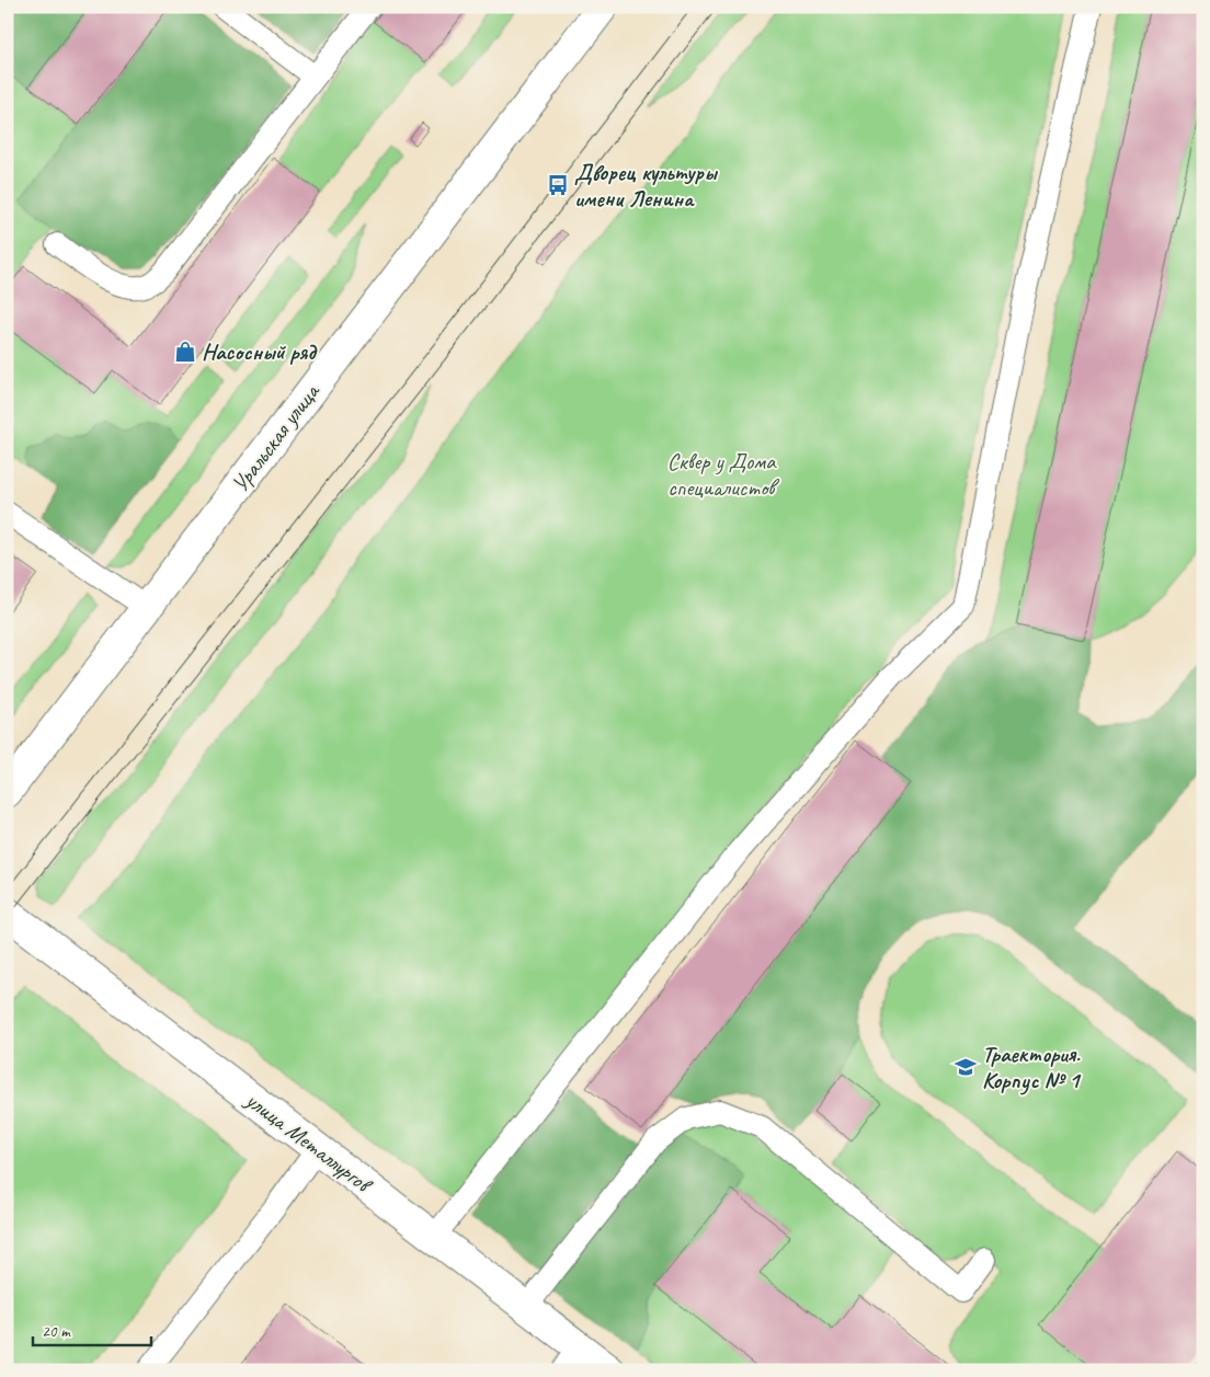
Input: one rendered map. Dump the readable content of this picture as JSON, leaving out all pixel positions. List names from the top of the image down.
{
  "streets": {
    "main road": ["Уральская улица", "улица Металлургов"]
  },
  "parks": ["Сквер у Дома специалистов"],
  "places": {
    "bus stop": ["Дворец культуры имени Ленина"],
    "shop": ["Насосный ряд"],
    "school or university": ["Траектория. Корпус № 1"]
  },
  "scale_bar": "20 m"
}
